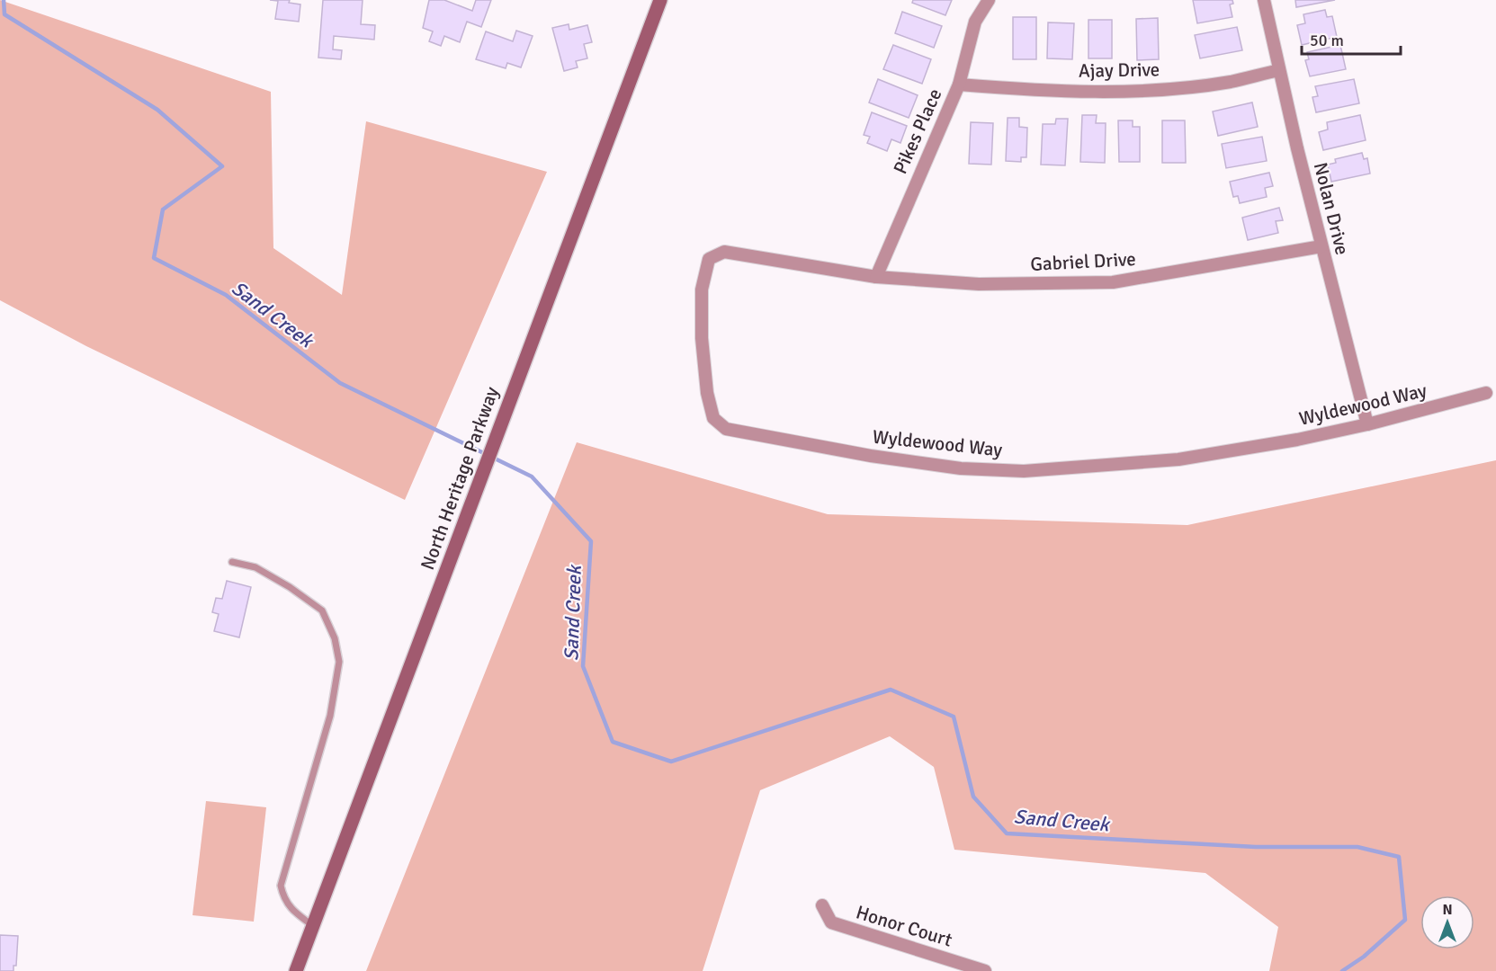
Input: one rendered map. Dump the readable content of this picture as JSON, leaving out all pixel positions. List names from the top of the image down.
{
  "streets": {
    "main road": ["North Heritage Parkway"],
    "street": [
      "Ajay Drive",
      "Pikes Place",
      "Nolan Drive",
      "Gabriel Drive",
      "Wyldewood Way",
      "Honor Court"
    ]
  },
  "crossings": [
    ["Ajay Drive", "Pikes Place"],
    ["Ajay Drive", "Nolan Drive"],
    ["Pikes Place", "Gabriel Drive"],
    ["Pikes Place", "Wyldewood Way"],
    ["Nolan Drive", "Gabriel Drive"],
    ["Nolan Drive", "Wyldewood Way"],
    ["Gabriel Drive", "Wyldewood Way"]
  ],
  "water": ["Sand Creek"],
  "scale_bar": "50 m",
  "north": "top"
}
